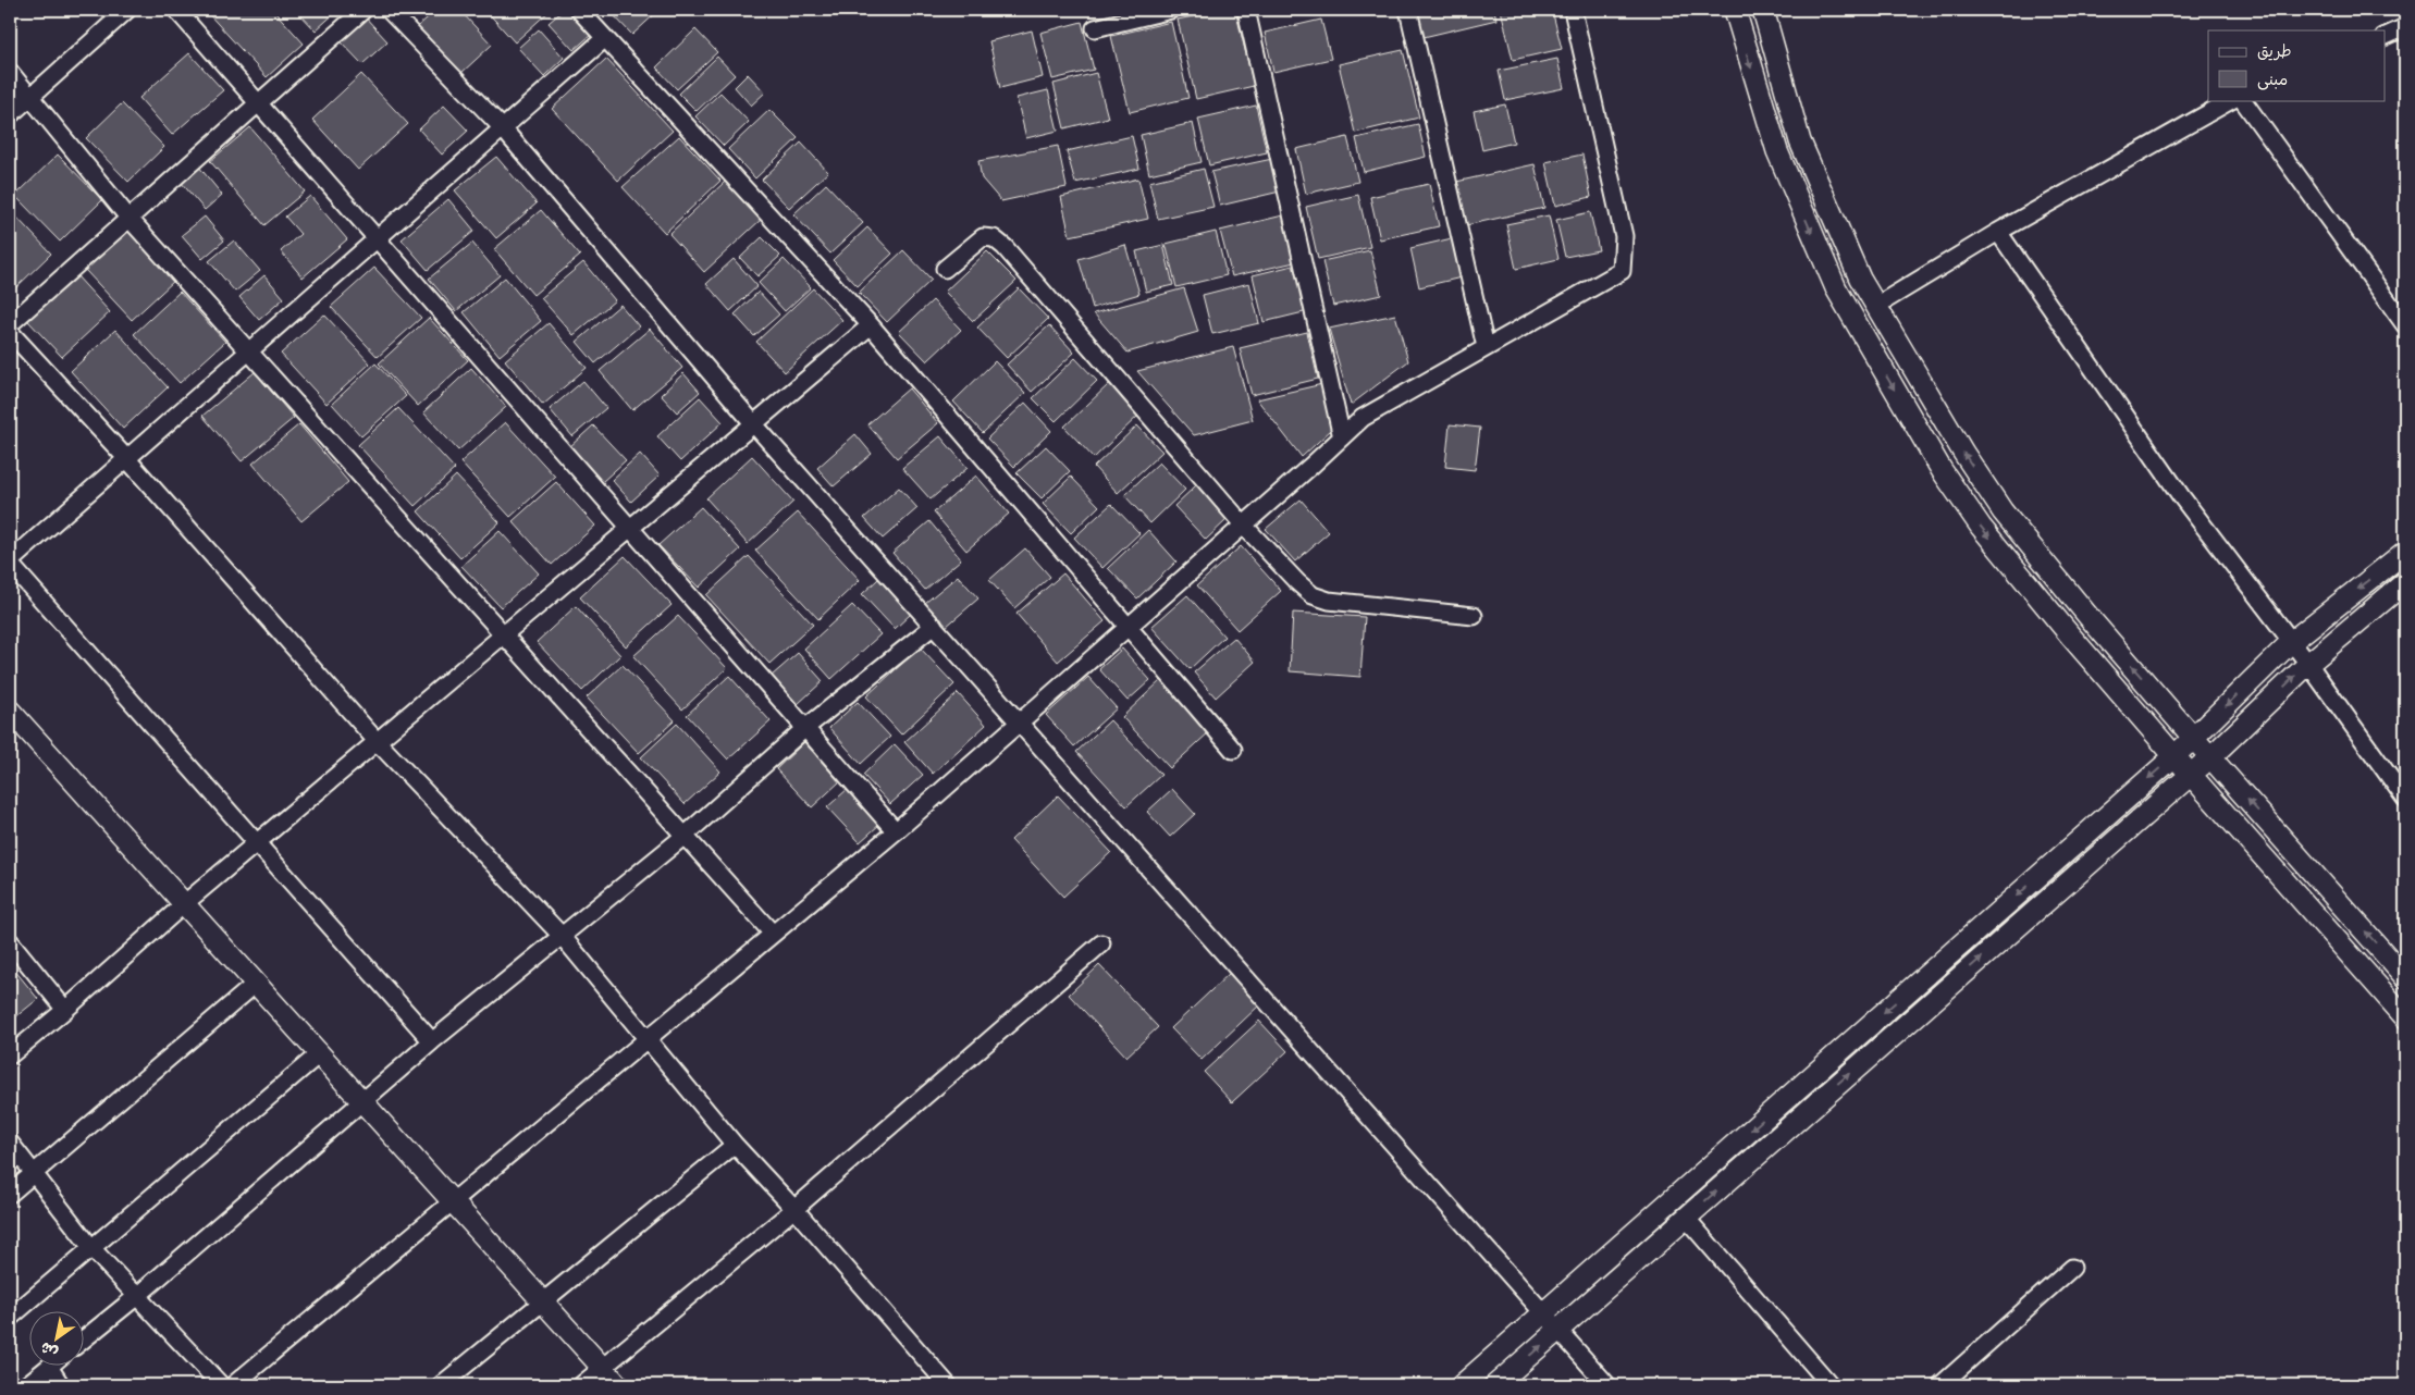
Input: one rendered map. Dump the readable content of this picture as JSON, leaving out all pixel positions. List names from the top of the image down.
{
  "legend": ["طريق", "مبنى"],
  "north": "bottom left"
}
